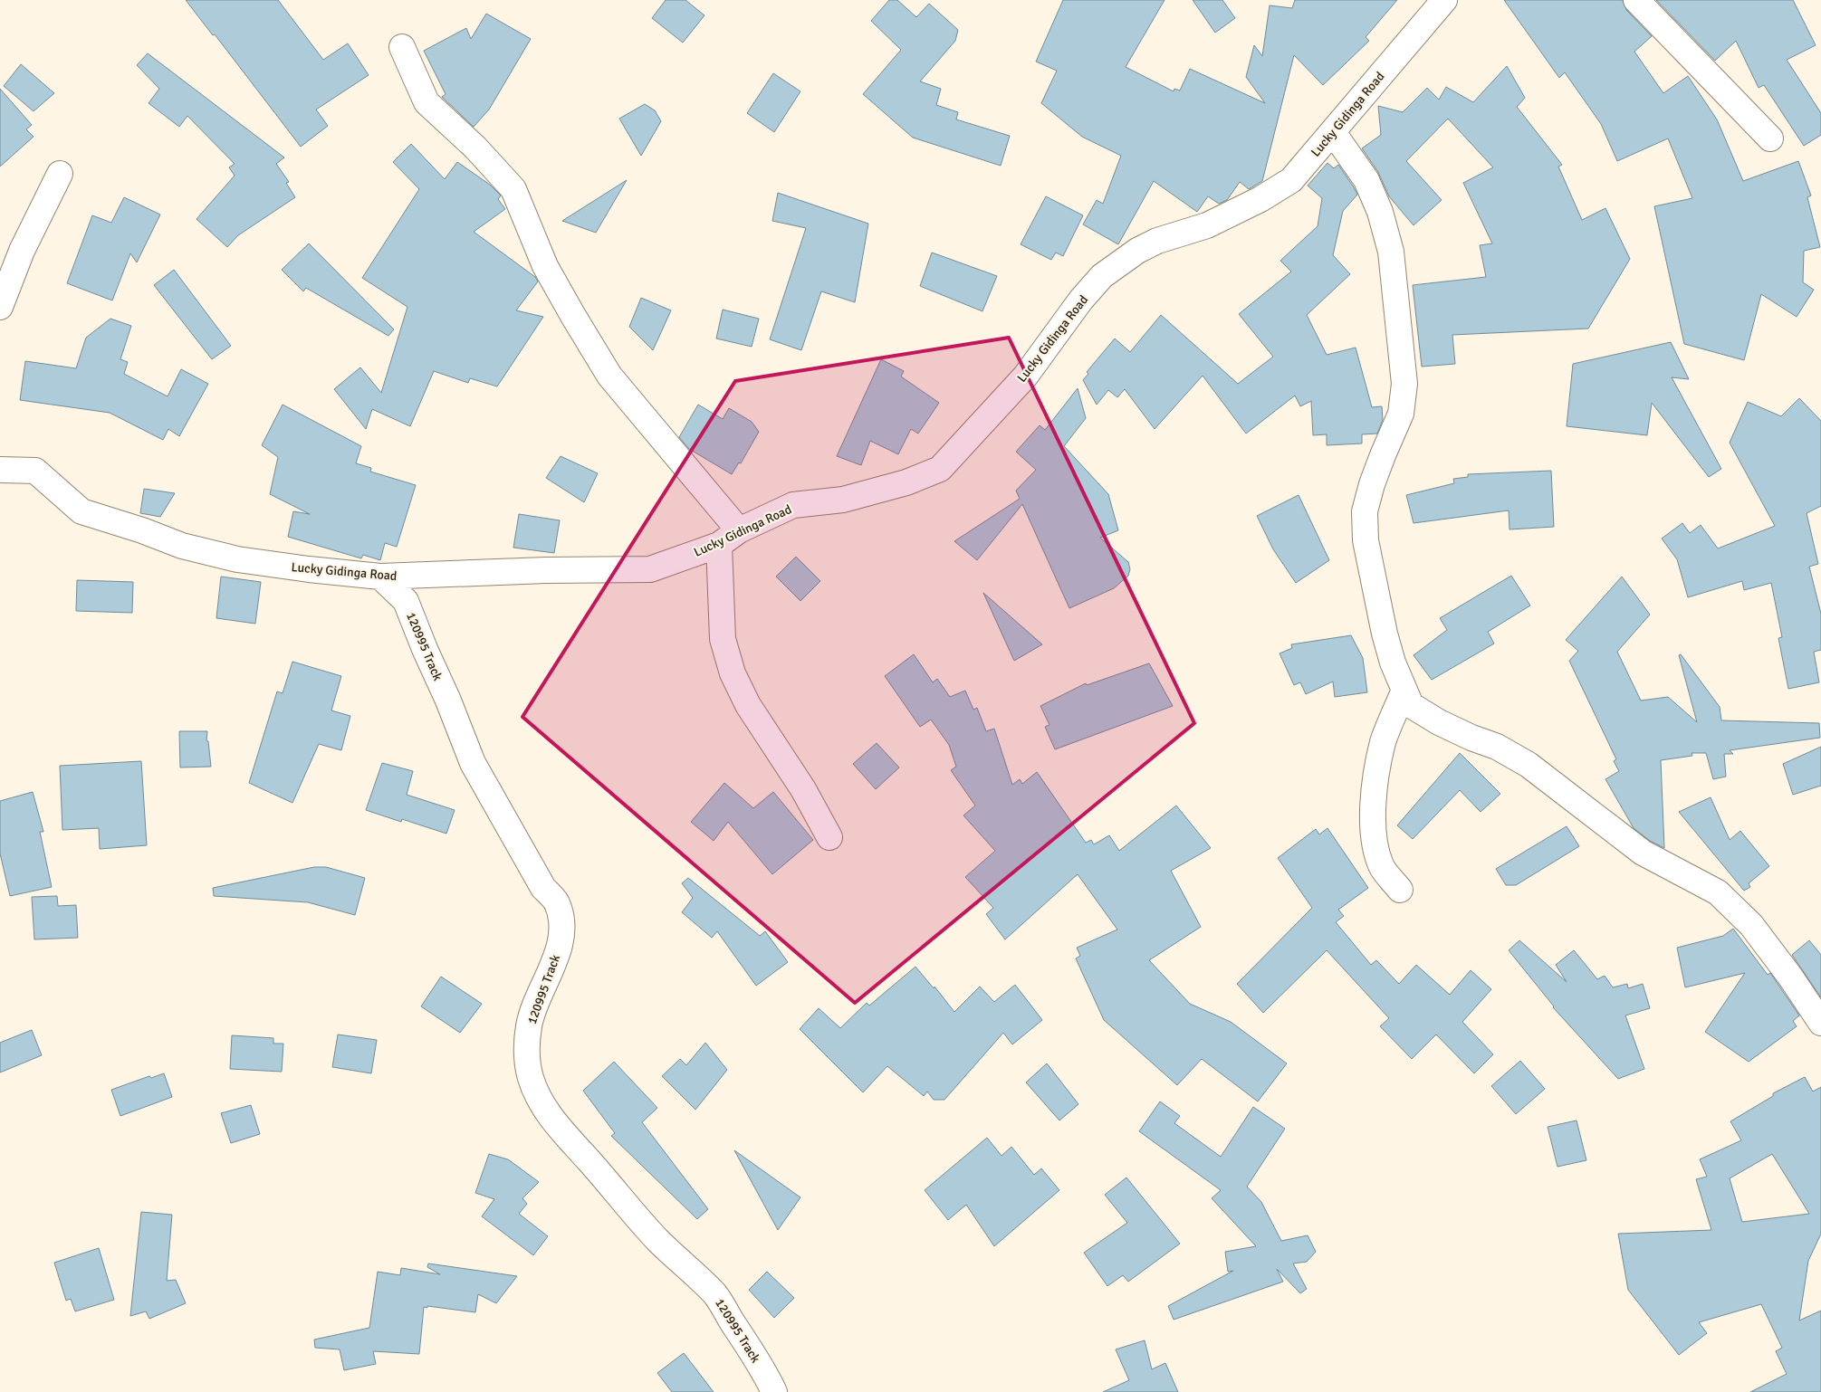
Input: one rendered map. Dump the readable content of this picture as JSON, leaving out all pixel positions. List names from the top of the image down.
{
  "streets": {
    "street": ["Lucky Gidinga Road", "120995 Track"]
  },
  "crossings": [
    ["Lucky Gidinga Road", "120995 Track"]
  ]
}
